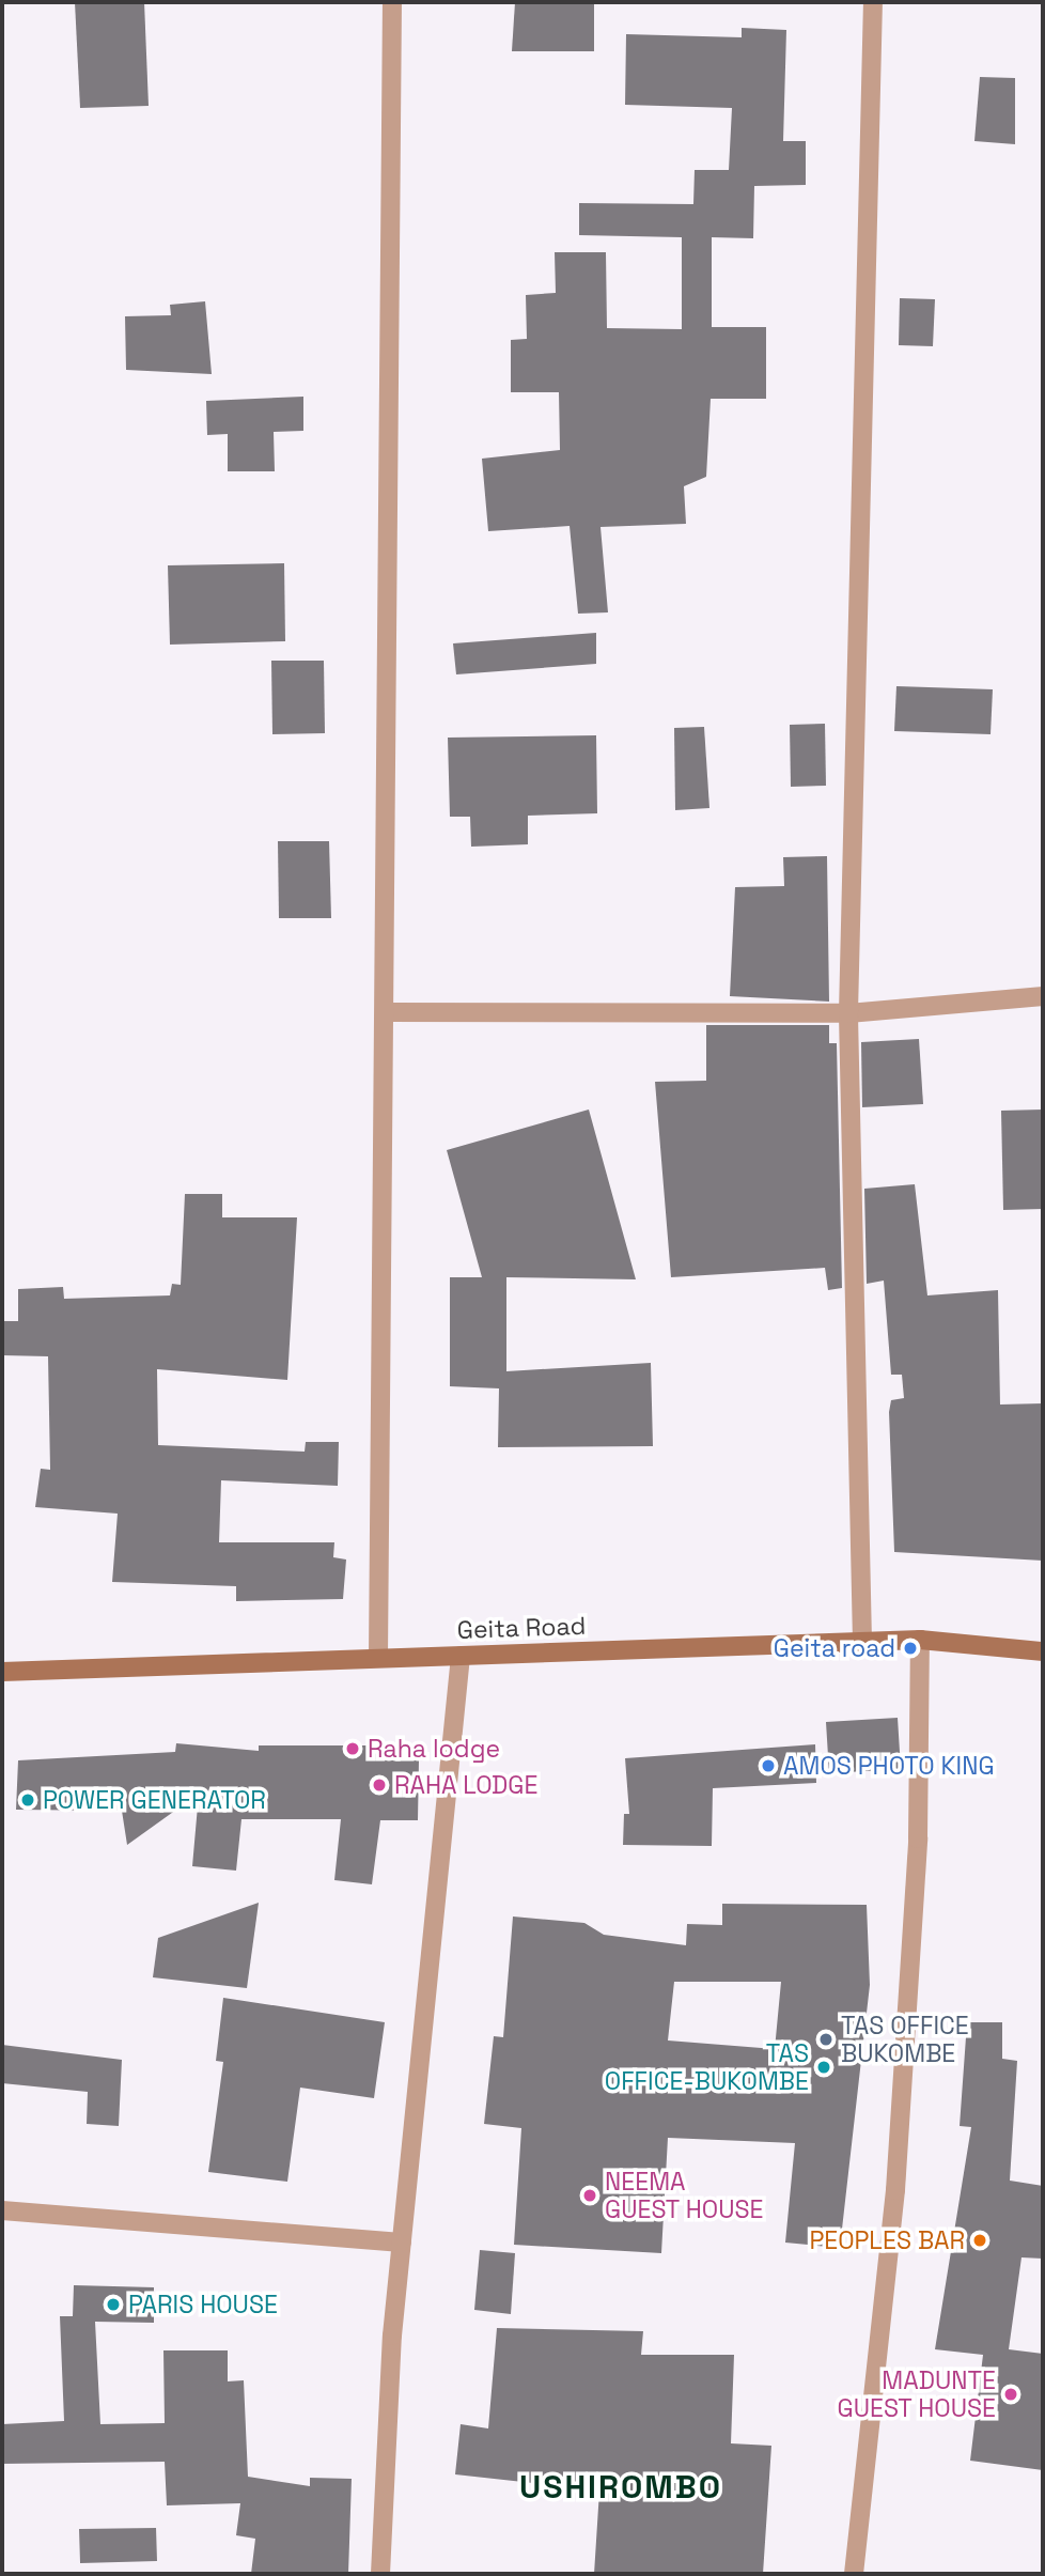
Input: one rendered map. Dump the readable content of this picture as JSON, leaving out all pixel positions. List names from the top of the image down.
{
  "streets": {
    "main road": ["Geita Road"]
  },
  "districts": ["USHIROMBO"],
  "places": [
    "Geita road",
    "Raha lodge",
    "AMOS PHOTO KING",
    "RAHA LODGE",
    "POWER GENERATOR",
    "TAS OFFICE BUKOMBE",
    "TAS OFFICE-BUKOMBE",
    "NEEMA GUEST HOUSE",
    "PEOPLES BAR",
    "PARIS HOUSE",
    "MADUNTE GUEST HOUSE"
  ]
}
